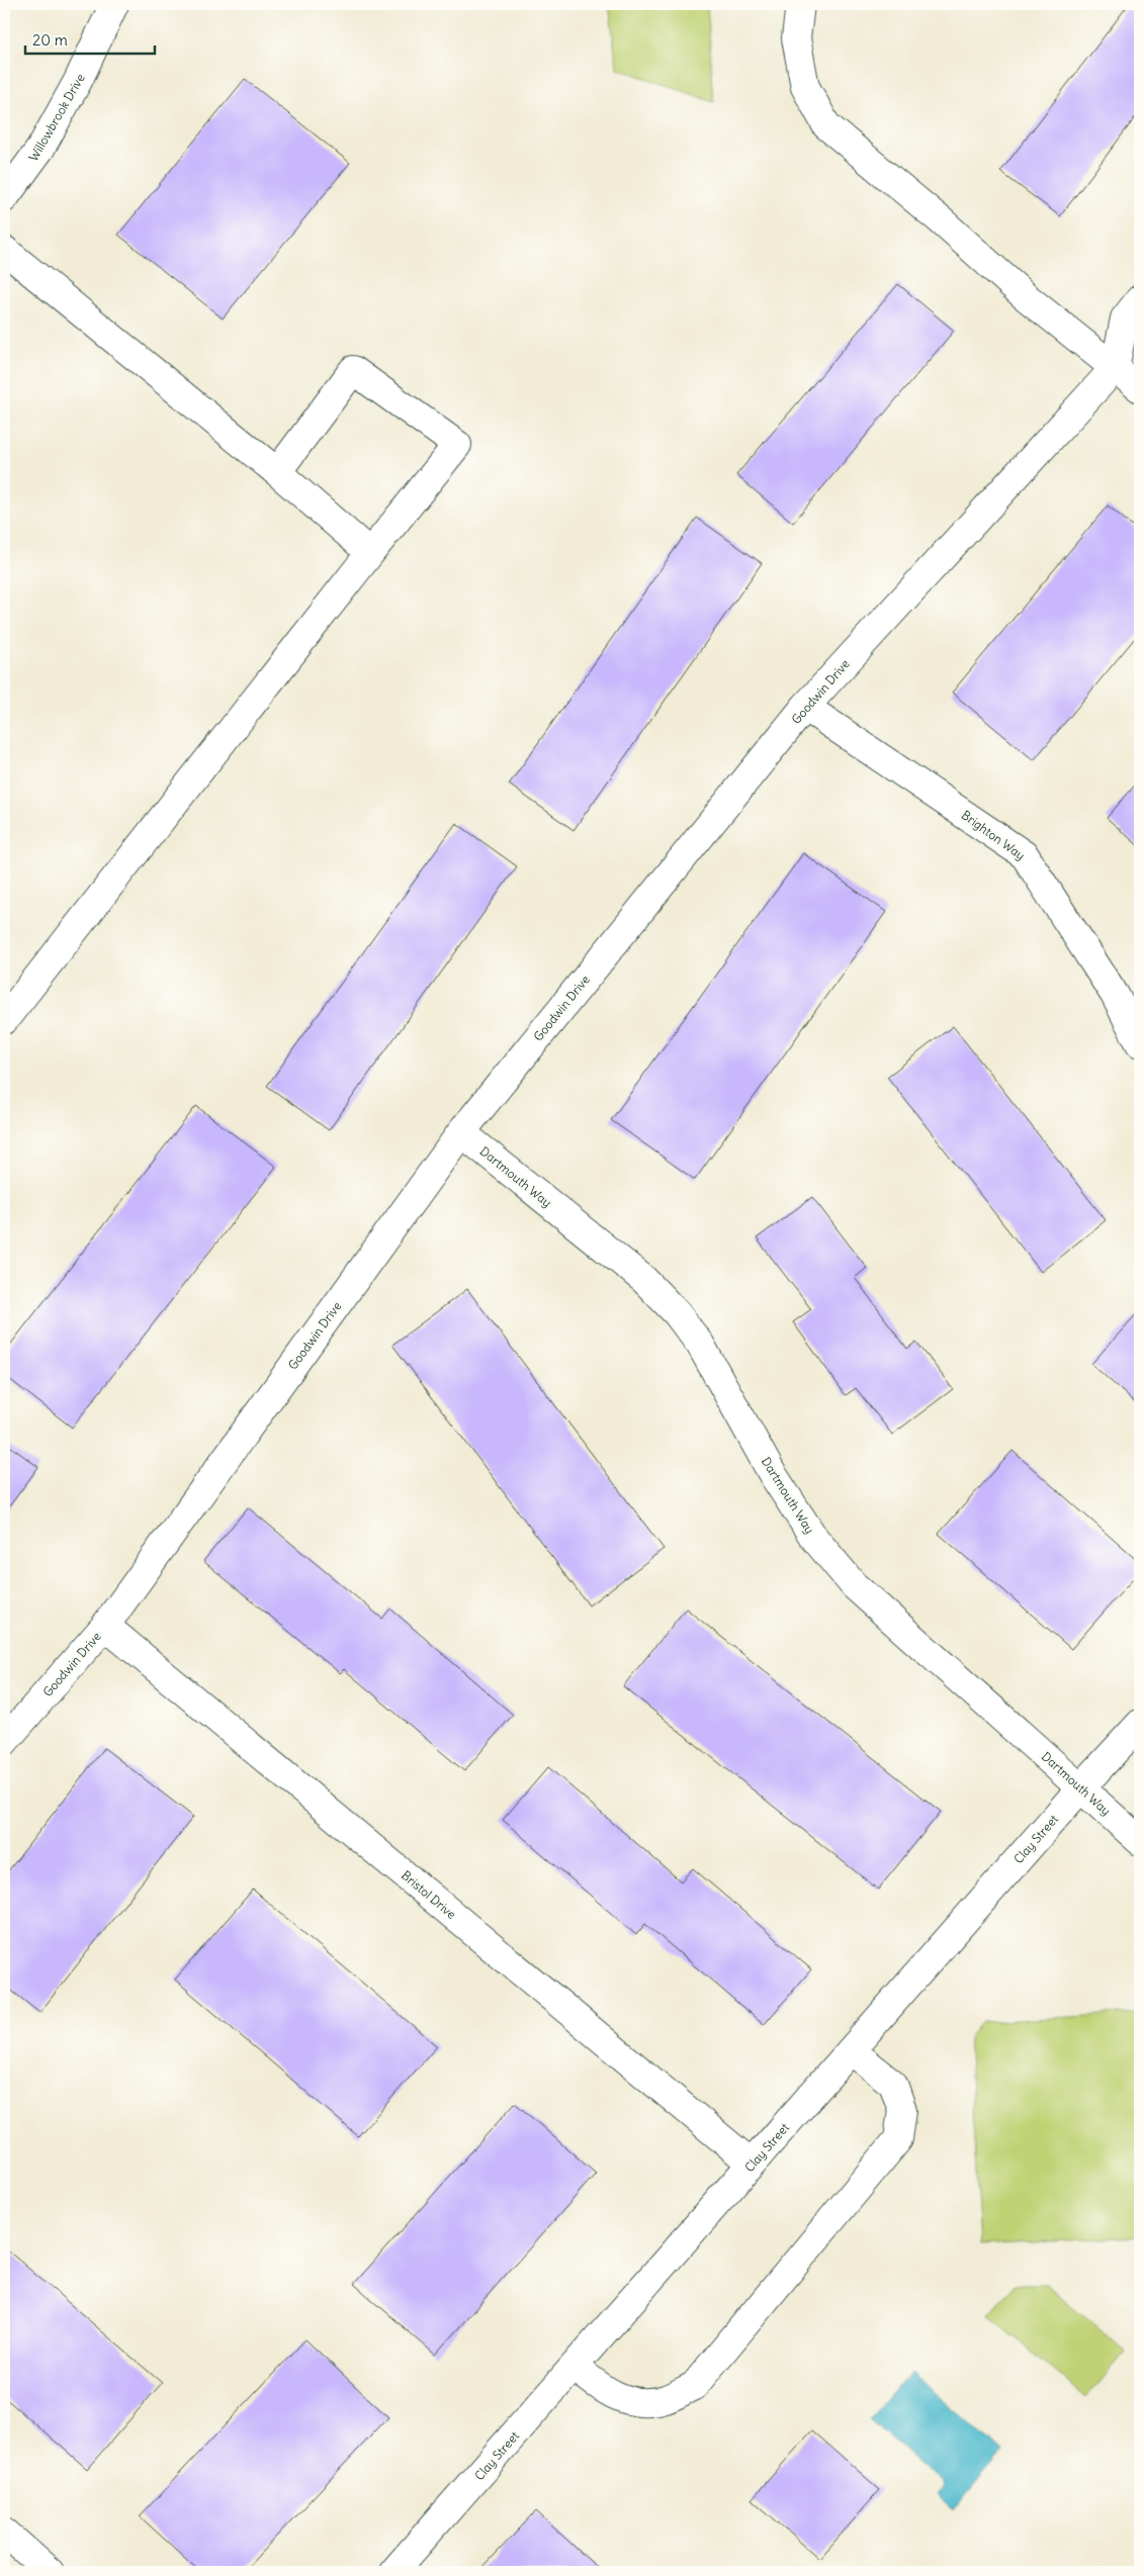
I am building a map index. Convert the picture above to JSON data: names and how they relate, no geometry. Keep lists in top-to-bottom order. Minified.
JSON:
{"streets":{"street":["Willowbrook Drive","Goodwin Drive","Brighton Way","Dartmouth Way","Clay Street","Bristol Drive"]},"crossings":[["Goodwin Drive","Brighton Way"],["Goodwin Drive","Dartmouth Way"],["Goodwin Drive","Bristol Drive"],["Dartmouth Way","Clay Street"],["Clay Street","Bristol Drive"]],"scale_bar":"20 m"}
